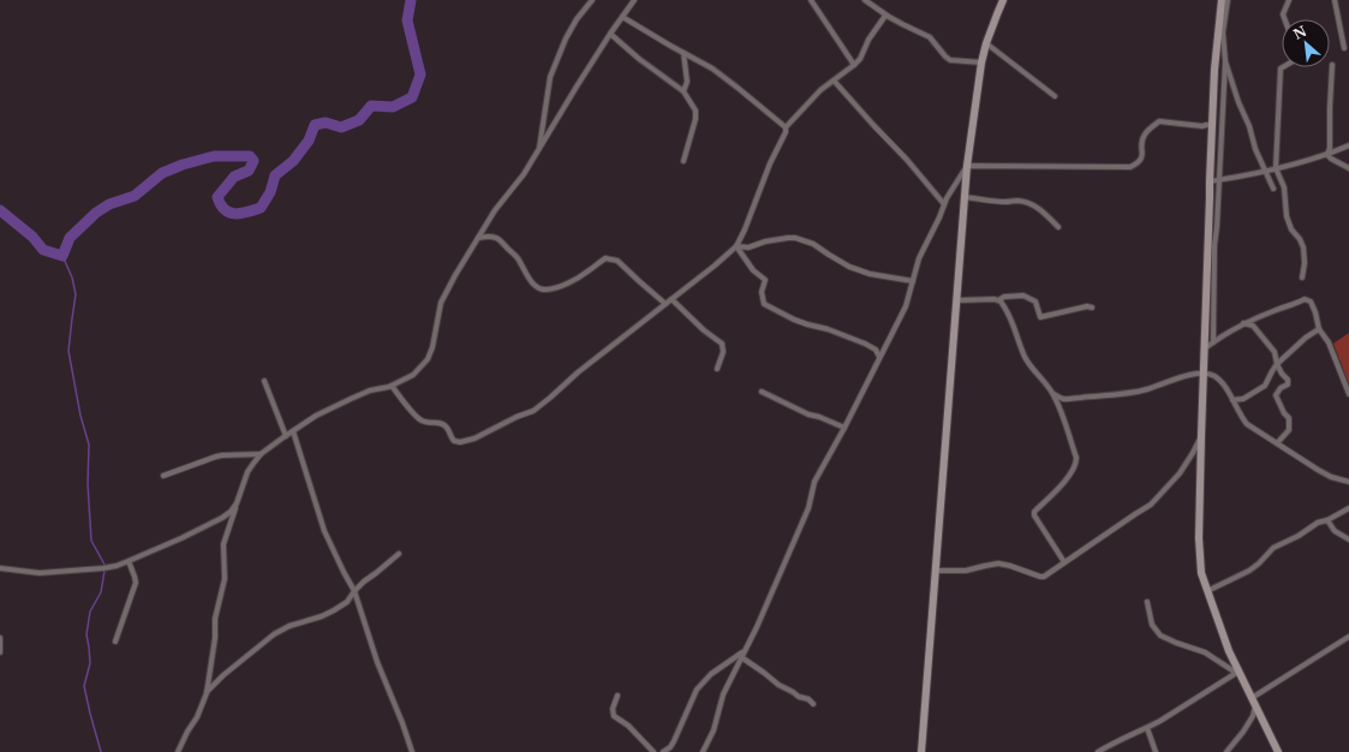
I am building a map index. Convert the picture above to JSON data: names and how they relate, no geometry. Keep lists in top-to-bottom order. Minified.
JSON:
{"north":"top left"}
